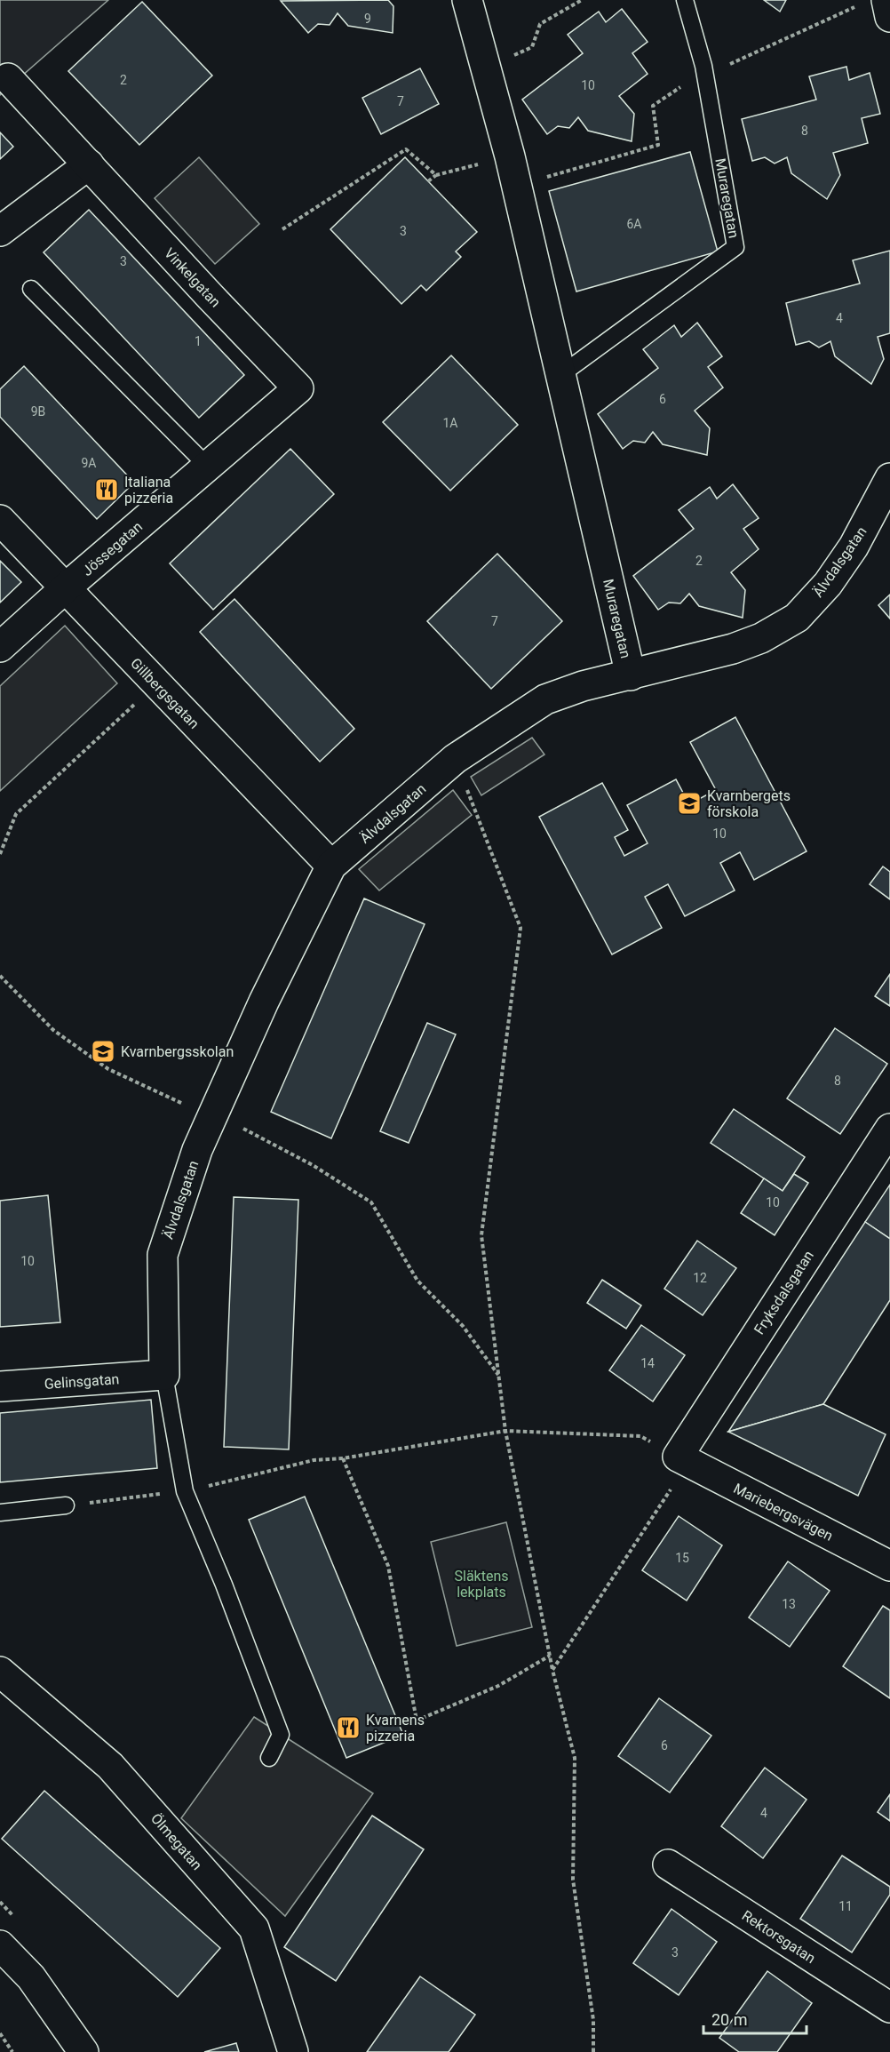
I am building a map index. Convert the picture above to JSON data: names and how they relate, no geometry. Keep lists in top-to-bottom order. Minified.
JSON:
{"streets":{"street":["Muraregatan","Vinkelgatan","Jössegatan","Älvdalsgatan","Gillbergsgatan","Fryksdalsgatan","Gelinsgatan","Mariebergsvägen","Ölmegatan","Rektorsgatan"]},"crossings":[["Muraregatan","Älvdalsgatan"],["Vinkelgatan","Jössegatan"],["Jössegatan","Gillbergsgatan"],["Älvdalsgatan","Gillbergsgatan"],["Älvdalsgatan","Gelinsgatan"],["Fryksdalsgatan","Mariebergsvägen"]],"parks":["Släktens lekplats"],"places":{"restaurant":["Italiana pizzeria","Kvarnens pizzeria"],"school or university":["Kvarnbergets förskola","Kvarnbergsskolan"]},"house_numbers":["9","2","10","7","8","6A","3","3","4","1","6","9B","1A","9A","2","7","10","8","10","10","12","14","15","13","6","4","11","3"],"scale_bar":"20 m"}
